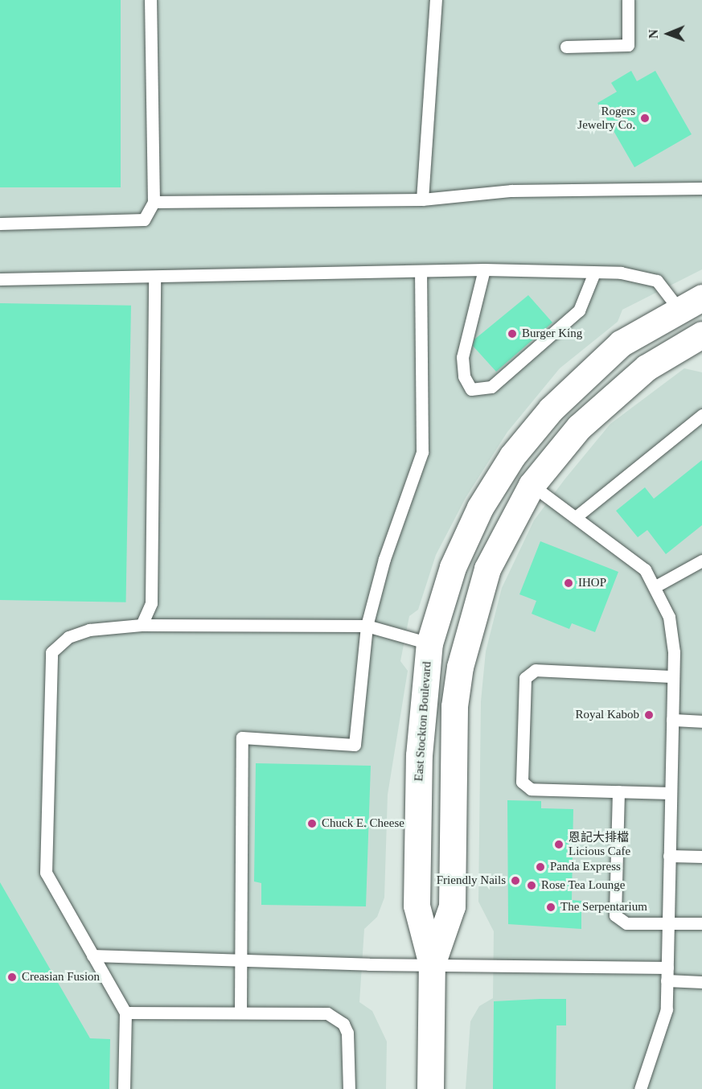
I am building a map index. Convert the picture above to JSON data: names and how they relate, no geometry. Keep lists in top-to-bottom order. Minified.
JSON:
{"streets":{"street":["East Stockton Boulevard"]},"places":["Rogers Jewelry Co.","Burger King","IHOP","Royal Kabob","Chuck E. Cheese","恩記大排檔 Licious Cafe","Panda Express","Friendly Nails","Rose Tea Lounge","The Serpentarium","Creasian Fusion"],"north":"left"}
